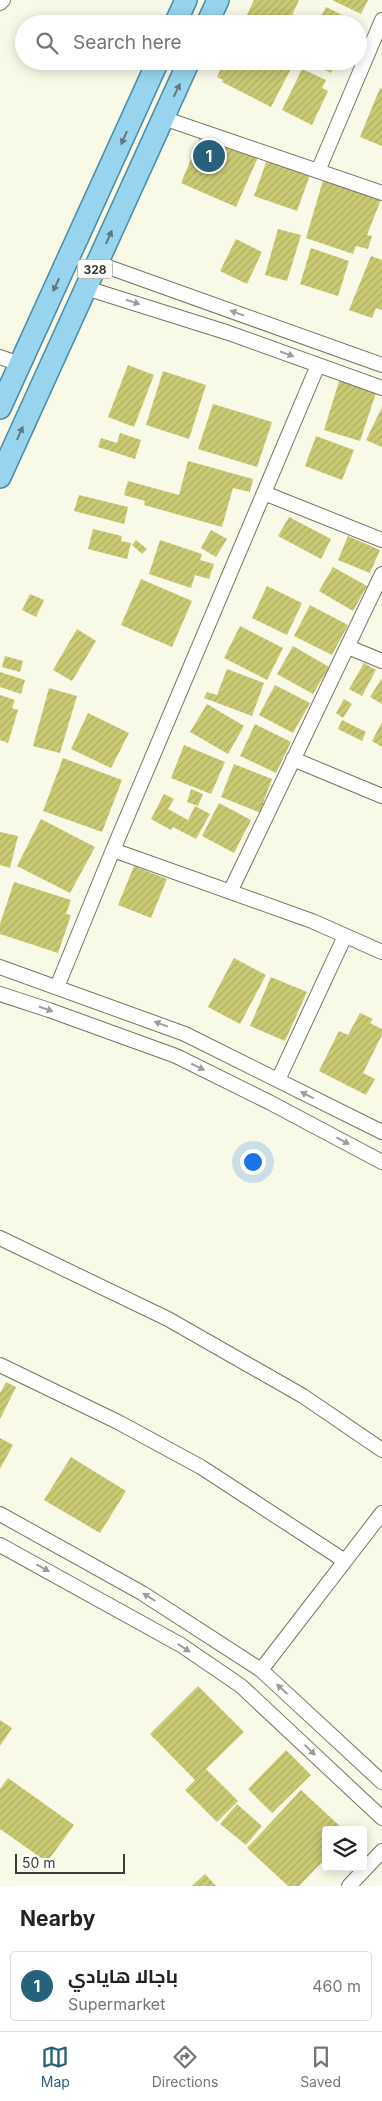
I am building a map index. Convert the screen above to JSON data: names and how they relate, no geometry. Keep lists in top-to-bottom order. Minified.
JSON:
{"streets":{"main road":["328"]},"scale_bar":"50 m","page":{"search":"Search here","pins":"1","scale":"50 m","heading":"Nearby","list":[{"mark":"1","name":"باجالا هايادي","note":"Supermarket","value":"460 m"}],"nav":["Map","Directions","Saved"]}}
